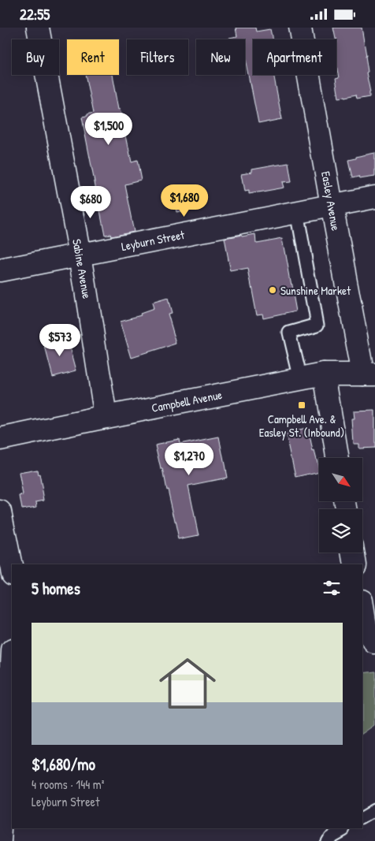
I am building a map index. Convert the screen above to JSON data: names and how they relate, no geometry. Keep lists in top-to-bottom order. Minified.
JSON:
{"streets":{"street":["Easley Avenue","Leyburn Street","Sabine Avenue","Campbell Avenue"]},"crossings":[["Easley Avenue","Leyburn Street"],["Easley Avenue","Campbell Avenue"],["Leyburn Street","Sabine Avenue"],["Sabine Avenue","Campbell Avenue"]],"places":{"other":["Sunshine Market"],"transit":["Campbell Ave. & Easley St. (Inbound)"]},"north":"bottom right","page":{"status":"22:55","chip":["Buy","Rent","Filters","New","Apartment"],"price":["$1,500","$1,680","$680","$573","$1,270"],"heading":"5 homes","list":[{"name":"$1,680/mo","note":"4 rooms · 144 m² · Leyburn Street"}]}}
